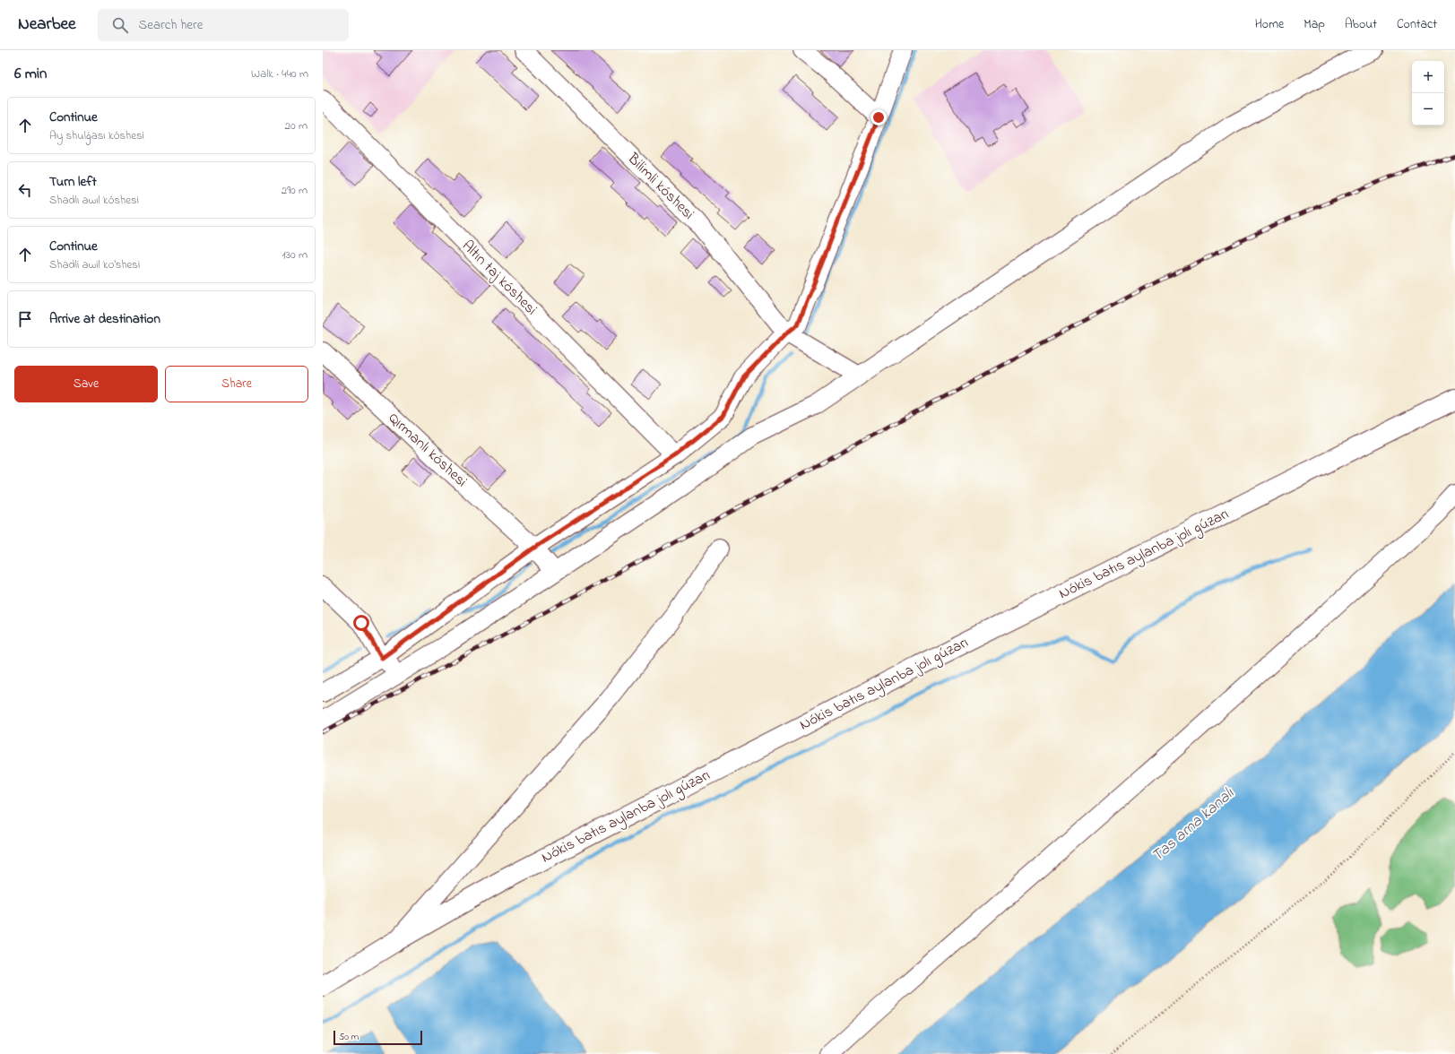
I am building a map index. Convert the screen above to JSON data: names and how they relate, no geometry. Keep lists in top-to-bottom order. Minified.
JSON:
{"streets":{"main road":["Nókis batıs aylanba jolı gúzarı"],"street":["Bilimli kóshesi","Altın taj kóshesi","Qırmanlı kóshesi"]},"water":["Tas arna kanalı"],"scale_bar":"50 m","page":{"header":"Nearbee","search":"Search here","nav":["Home","Map","About","Contact"],"heading":["6 min","Walk · 440 m"],"map_buttons":["+","−"],"list":[["Continue","Ay shulǵası kóshesi","20 m"],["Turn left","Shadlı awıl kóshesi","290 m"],["Continue","Shadli awil ko'shesi","130 m"],"Arrive at destination"],"buttons":["Save","Share"],"scale":"50 m"}}
